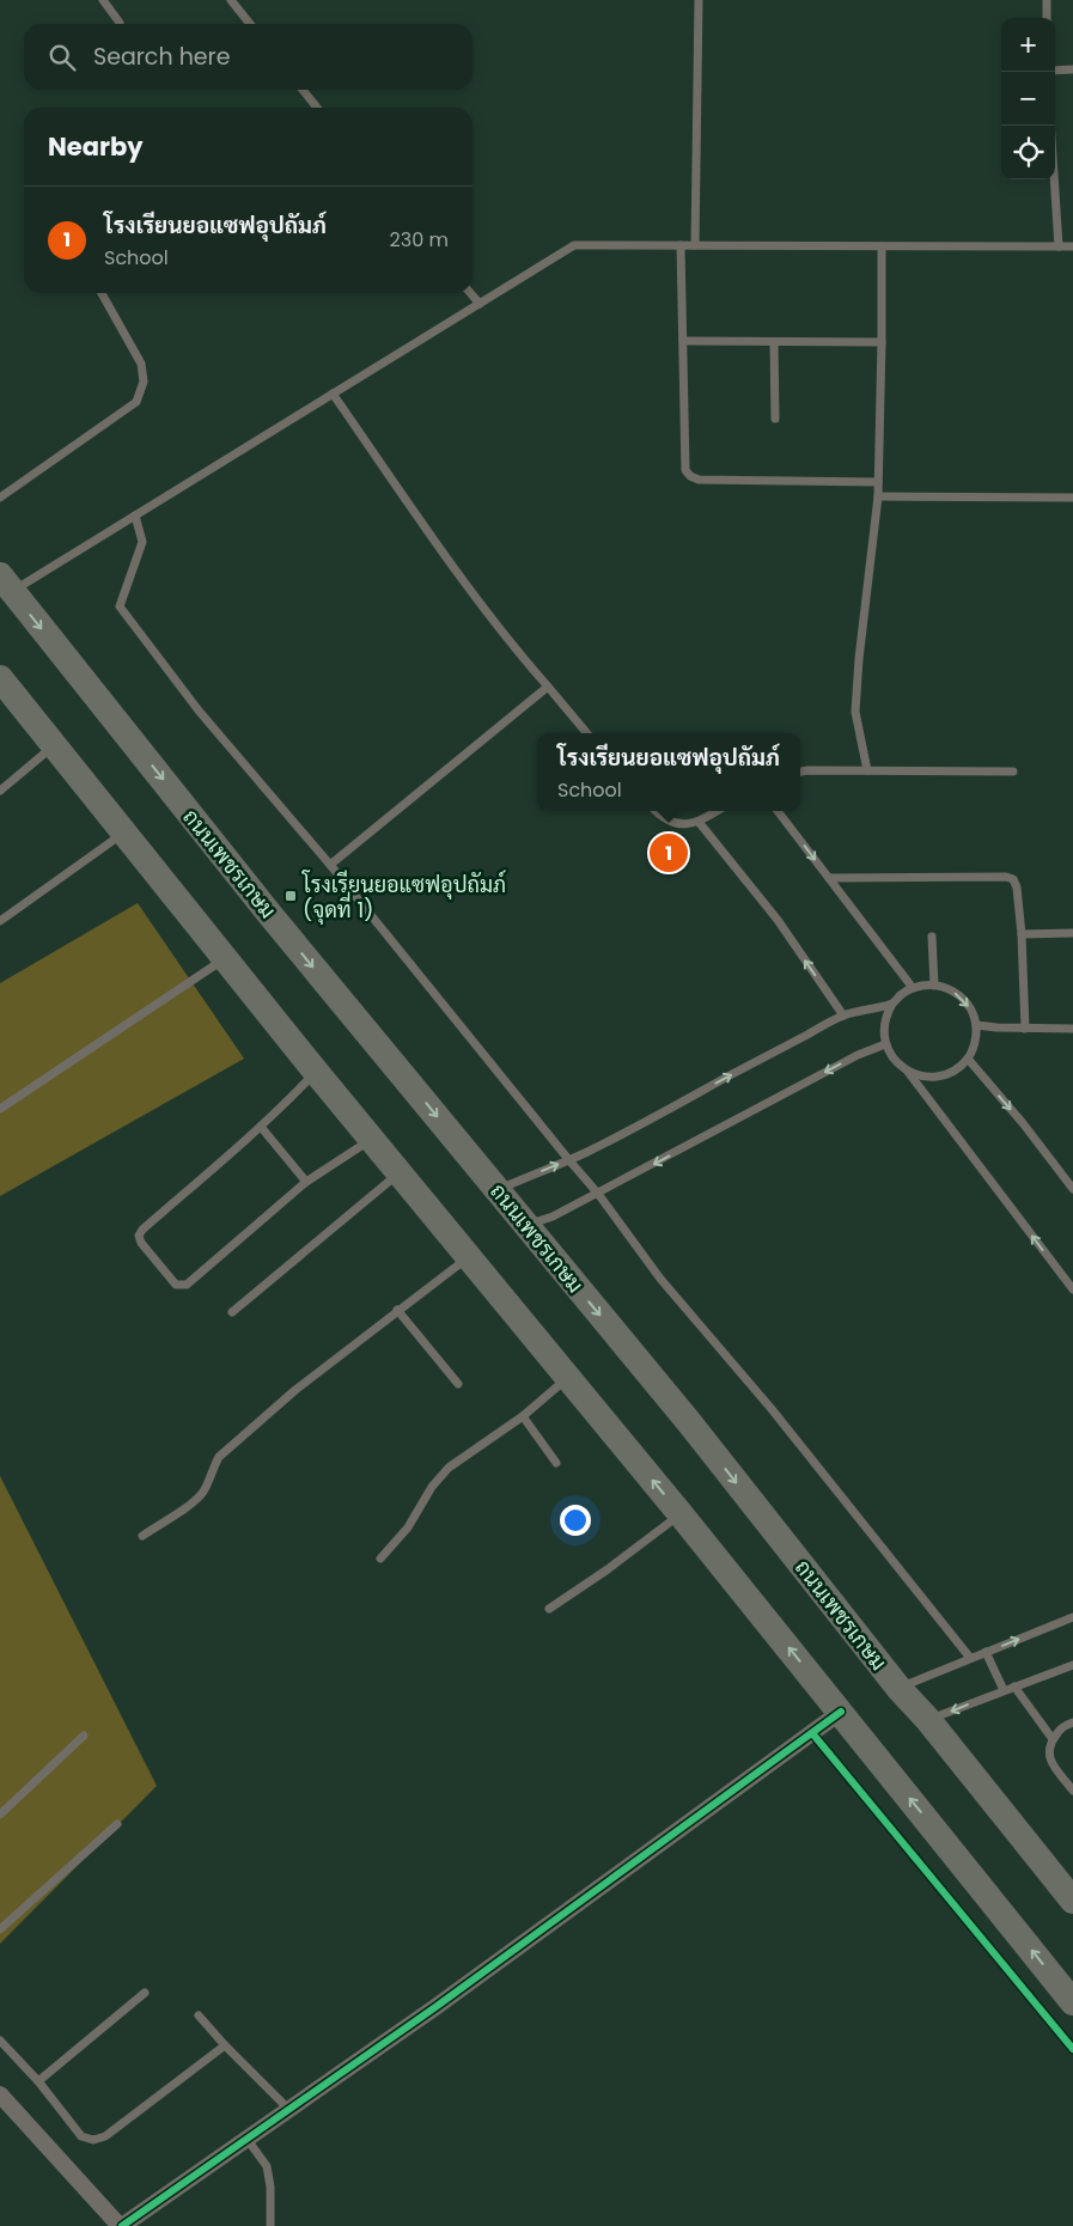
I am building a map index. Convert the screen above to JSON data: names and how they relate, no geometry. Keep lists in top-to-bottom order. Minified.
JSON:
{"streets":{"main road":["ถนนเพชรเกษม"]},"places":{"transit":["โรงเรียนยอแซฟอุปถัมภ์ (จุดที่ 1)"]},"page":{"map_buttons":["+","−"],"search":"Search here","heading":"Nearby","list":[{"mark":"1","name":"โรงเรียนยอแซฟอุปถัมภ์","note":"School","value":"230 m"}],"popup":["โรงเรียนยอแซฟอุปถัมภ์","School"],"pins":"1"}}
